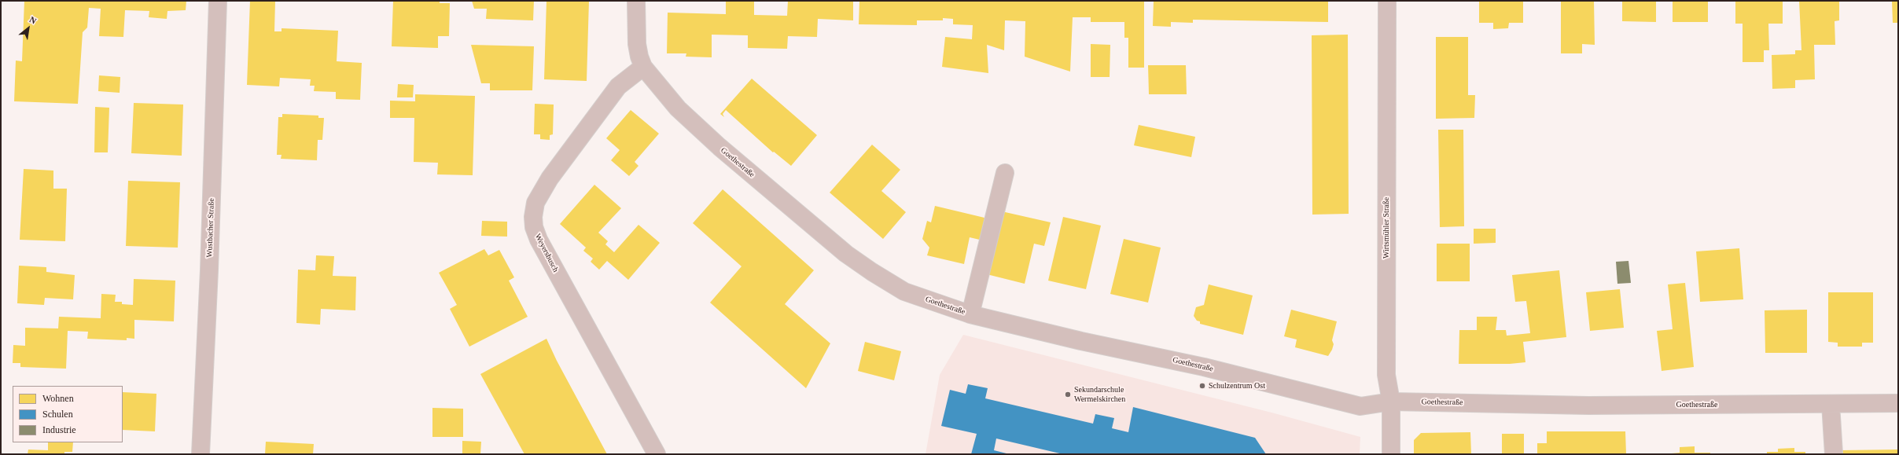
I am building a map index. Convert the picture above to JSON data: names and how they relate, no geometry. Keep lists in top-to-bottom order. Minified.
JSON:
{"streets":{"street":["Goethestraße","Wustbacher Straße","Wirtsmühler Straße","Weyersbusch"]},"crossings":[["Goethestraße","Wirtsmühler Straße"],["Goethestraße","Weyersbusch"]],"places":["Schulzentrum Ost","Sekundarschule Wermelskirchen"],"legend":["Wohnen","Schulen","Industrie"],"north":"top right"}
